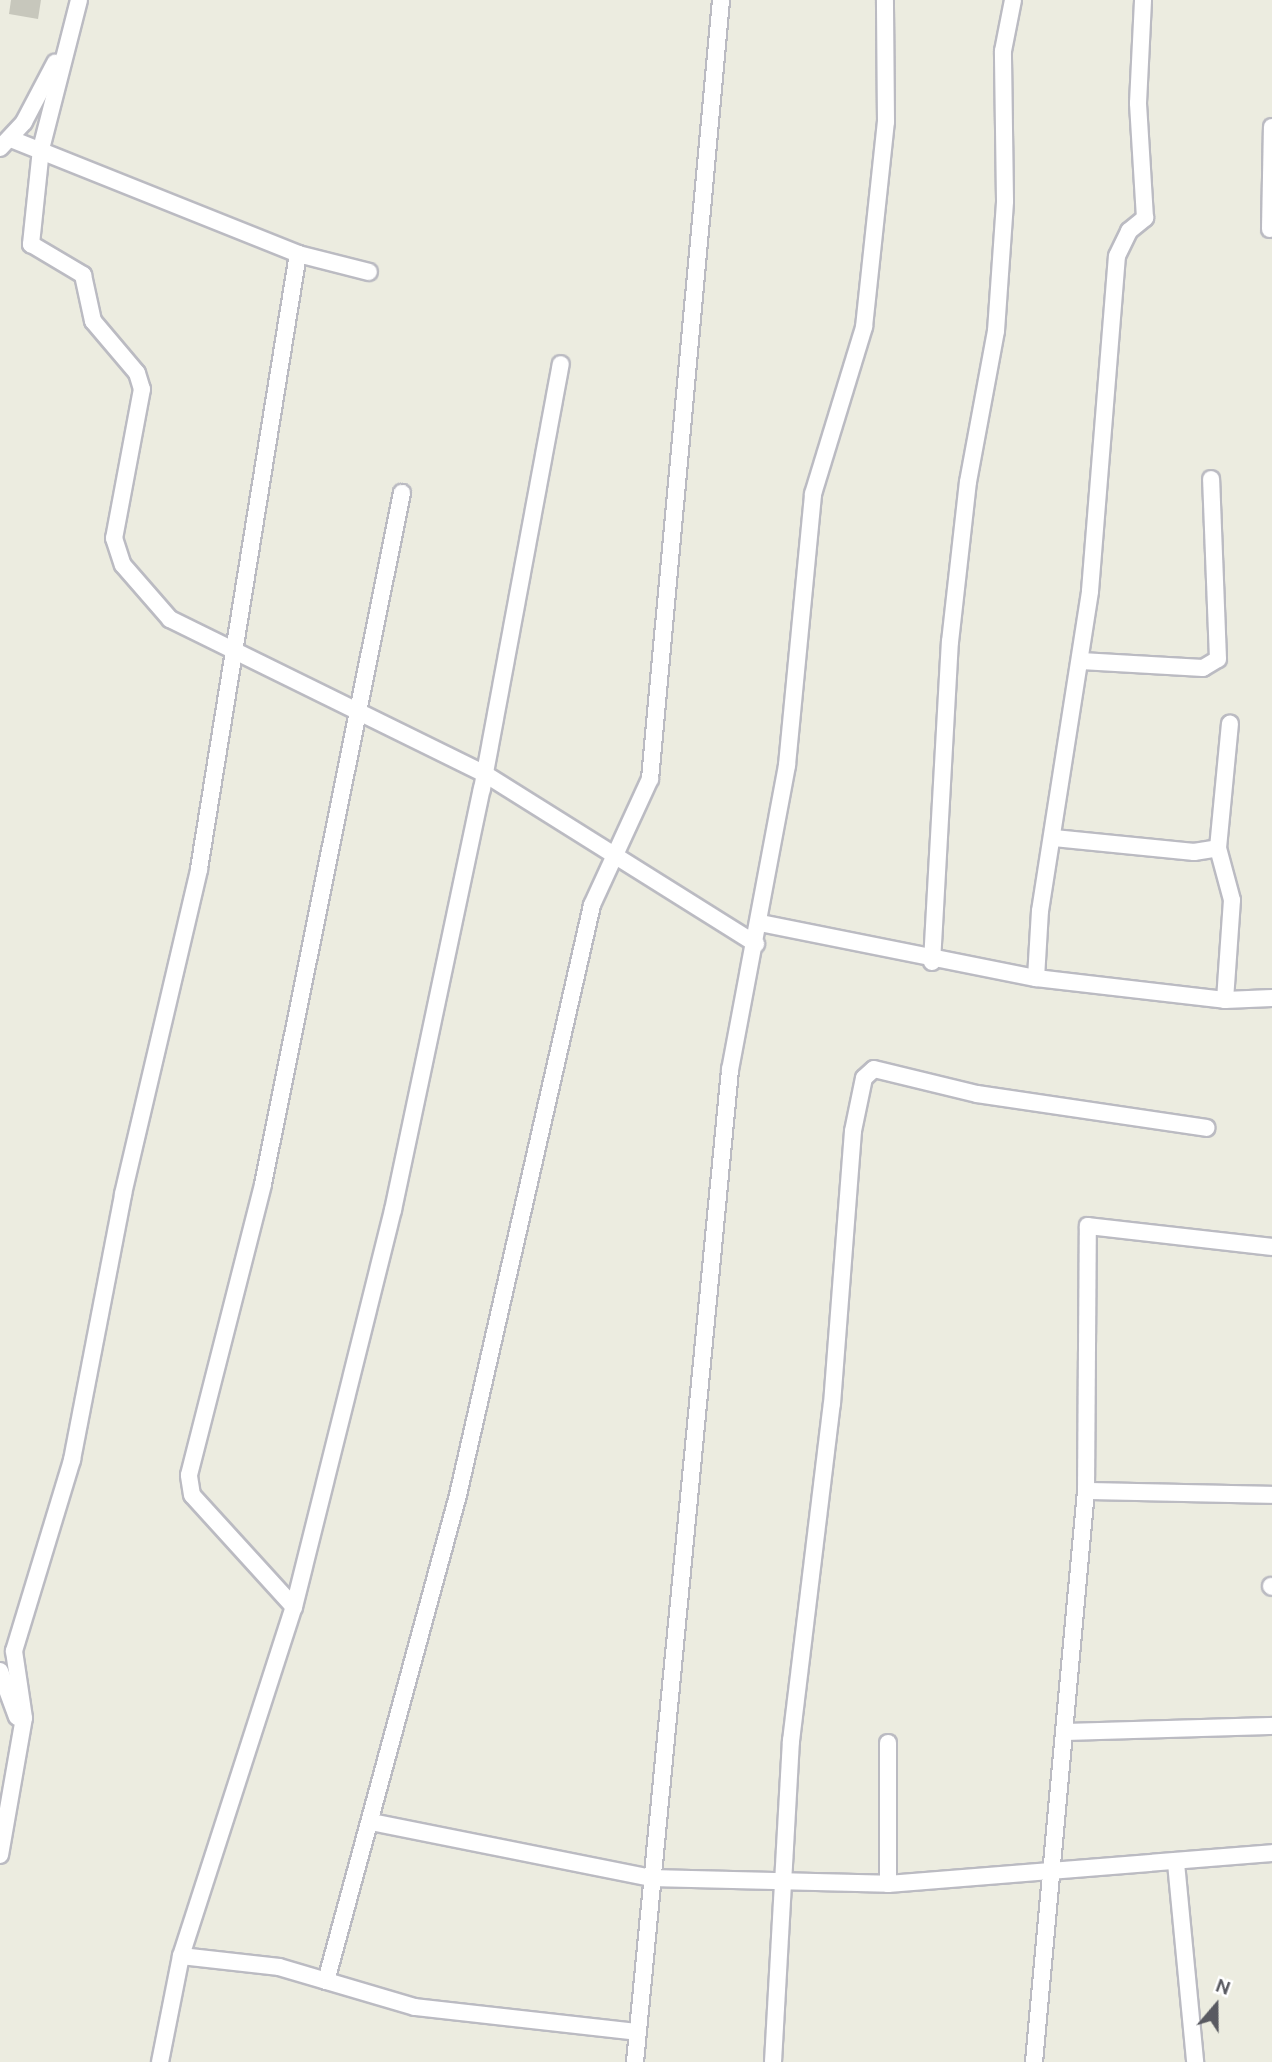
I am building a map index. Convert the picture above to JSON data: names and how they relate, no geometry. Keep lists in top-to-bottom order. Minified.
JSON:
{"north":"top"}
